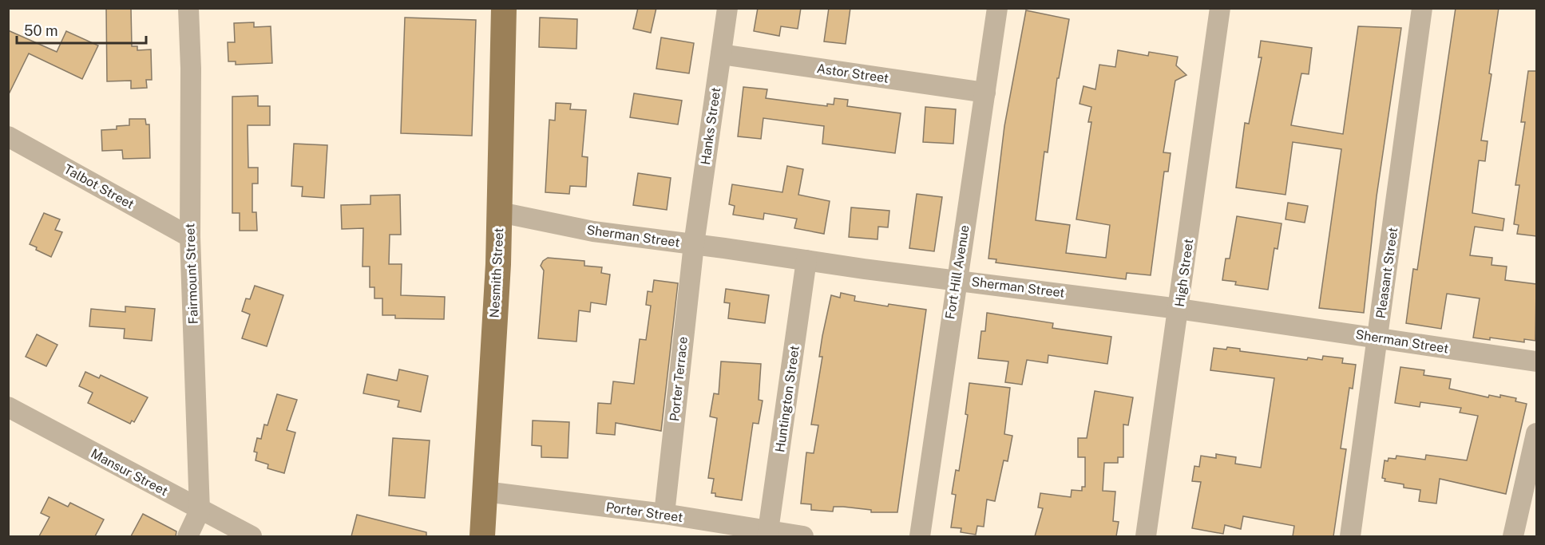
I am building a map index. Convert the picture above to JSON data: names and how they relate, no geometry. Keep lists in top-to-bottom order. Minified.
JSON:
{"streets":{"main road":["Nesmith Street"],"street":["Astor Street","Hanks Street","Talbot Street","Sherman Street","Fort Hill Avenue","High Street","Pleasant Street","Fairmount Street","Porter Terrace","Huntington Street","Mansur Street","Porter Street"]},"crossings":[["Astor Street","Hanks Street"],["Astor Street","Fort Hill Avenue"],["Hanks Street","Sherman Street"],["Hanks Street","Porter Terrace"],["Talbot Street","Fairmount Street"],["Sherman Street","Fort Hill Avenue"],["Sherman Street","Nesmith Street"],["Sherman Street","High Street"],["Sherman Street","Pleasant Street"],["Sherman Street","Porter Terrace"],["Sherman Street","Huntington Street"],["Nesmith Street","Porter Street"],["Fairmount Street","Mansur Street"],["Porter Terrace","Porter Street"],["Huntington Street","Porter Street"]],"scale_bar":"50 m"}
